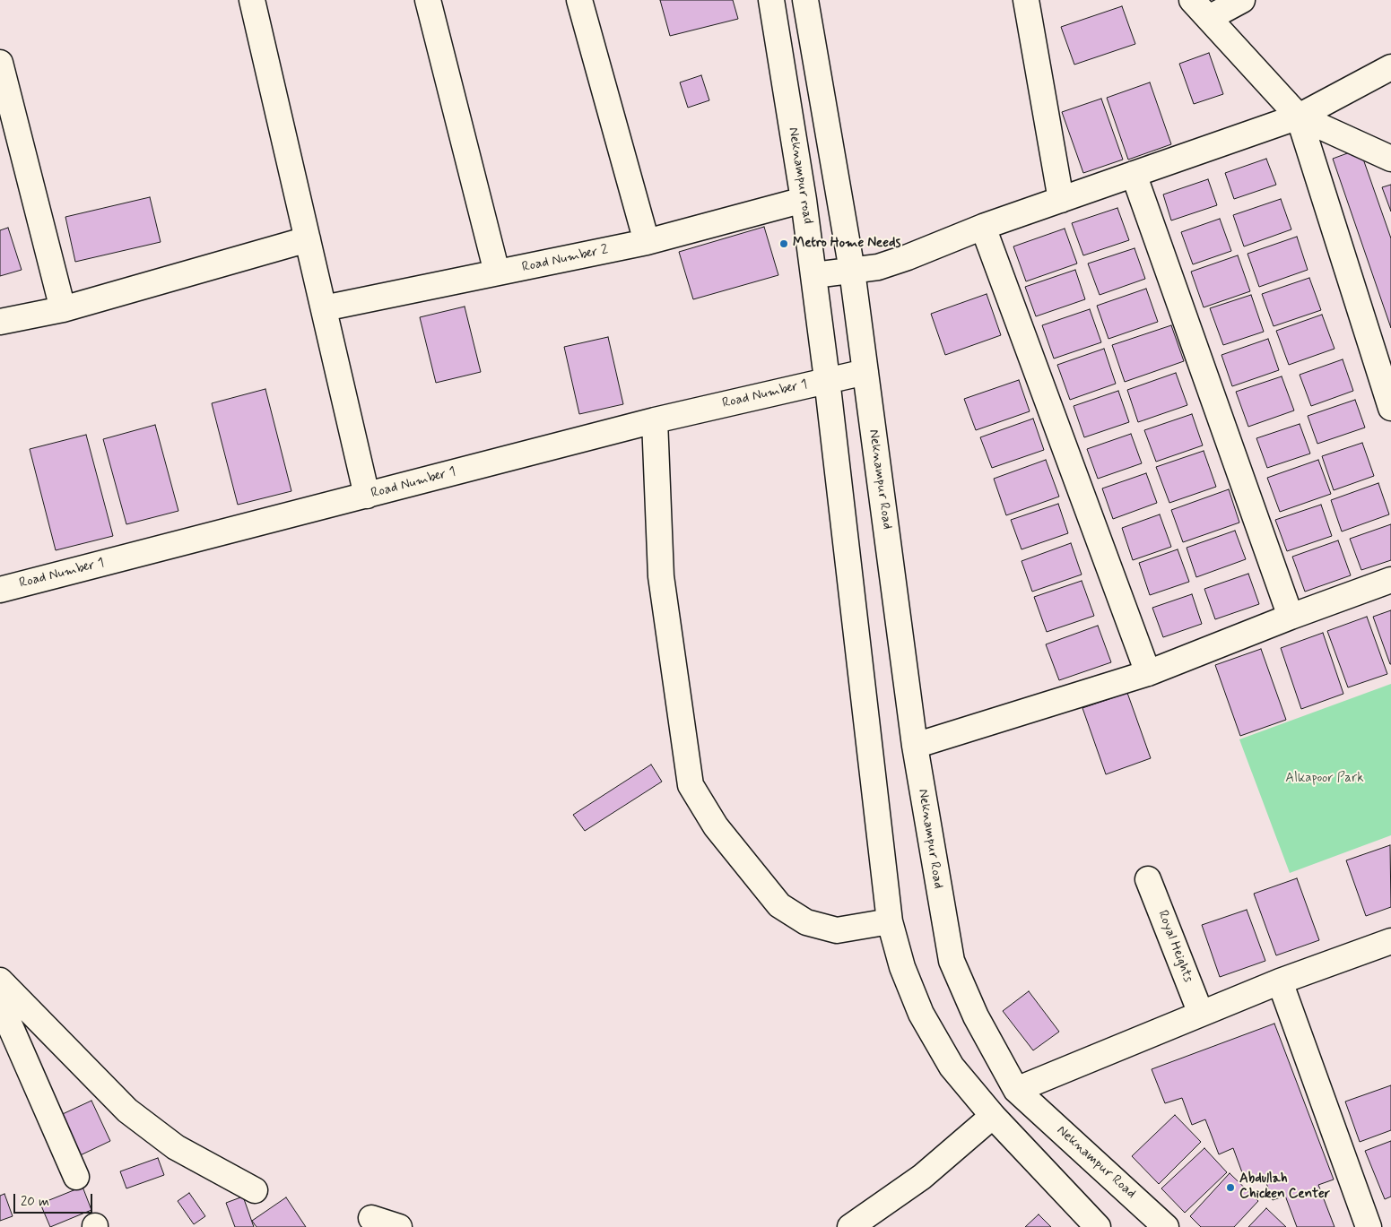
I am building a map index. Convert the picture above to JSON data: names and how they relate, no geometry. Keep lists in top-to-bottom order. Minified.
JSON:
{"streets":{"street":["Neknampur road","Road Number 2","Road Number 1","Neknampur Road","Royal Heights"]},"crossings":[["Neknampur road","Road Number 2"],["Neknampur road","Road Number 1"],["Road Number 1","Neknampur Road"]],"parks":["Alkapoor Park"],"places":["Metro Home Needs","Abdullah Chicken Center"],"scale_bar":"20 m"}
